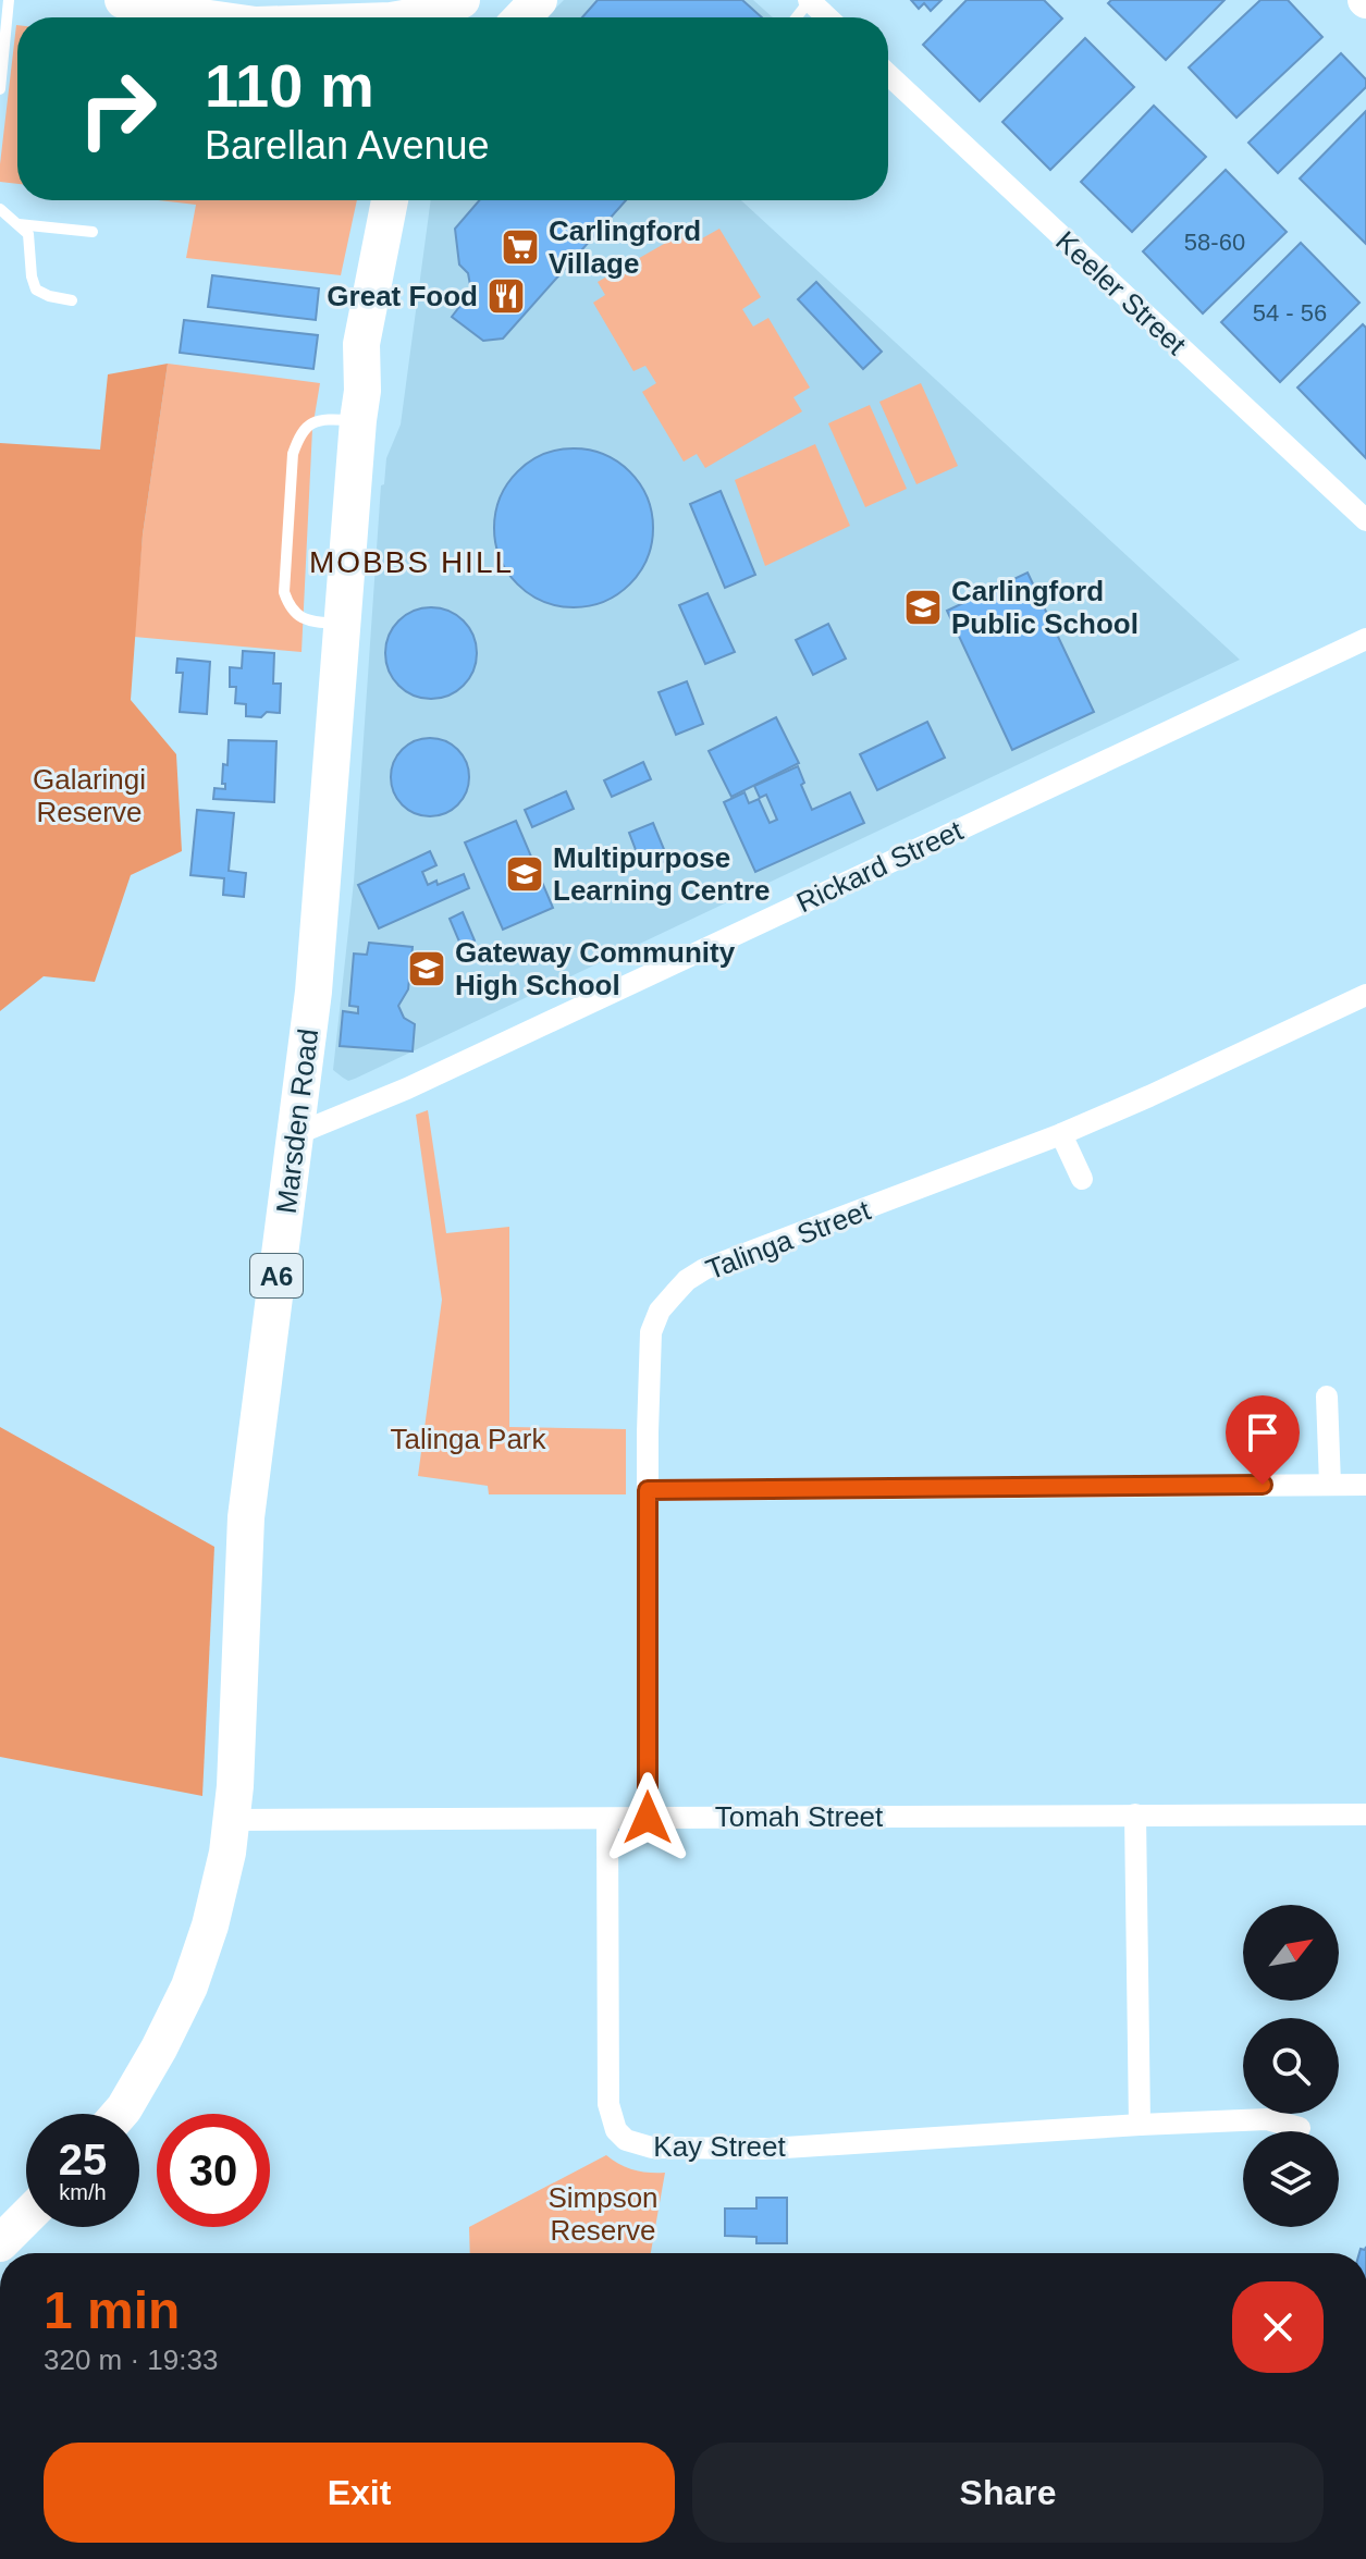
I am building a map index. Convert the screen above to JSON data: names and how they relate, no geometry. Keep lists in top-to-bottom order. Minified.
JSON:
{"streets":{"highway":["Marsden Road","A6"],"street":["Keeler Street","Rickard Street","Talinga Street","Tomah Street","Kay Street"]},"crossings":[["Rickard Street","Marsden Road"],["Marsden Road","Tomah Street"],["Talinga Street","Tomah Street"],["Tomah Street","Kay Street"]],"districts":["MOBBS HILL"],"parks":["Galaringi Reserve","Talinga Park","Simpson Reserve"],"places":{"supermarket":["Carlingford Village"],"restaurant":["Great Food"],"school or university":["Carlingford Public School","Multipurpose Learning Centre","Gateway Community High School"]},"house_numbers":["58-60","54 - 56"],"north":"top right","page":{"turn":["110 m","Barellan Avenue"],"speed":"25 km/h","limit":"30","heading":["1 min","320 m · 19:33"],"buttons":["Exit","Share"]}}
